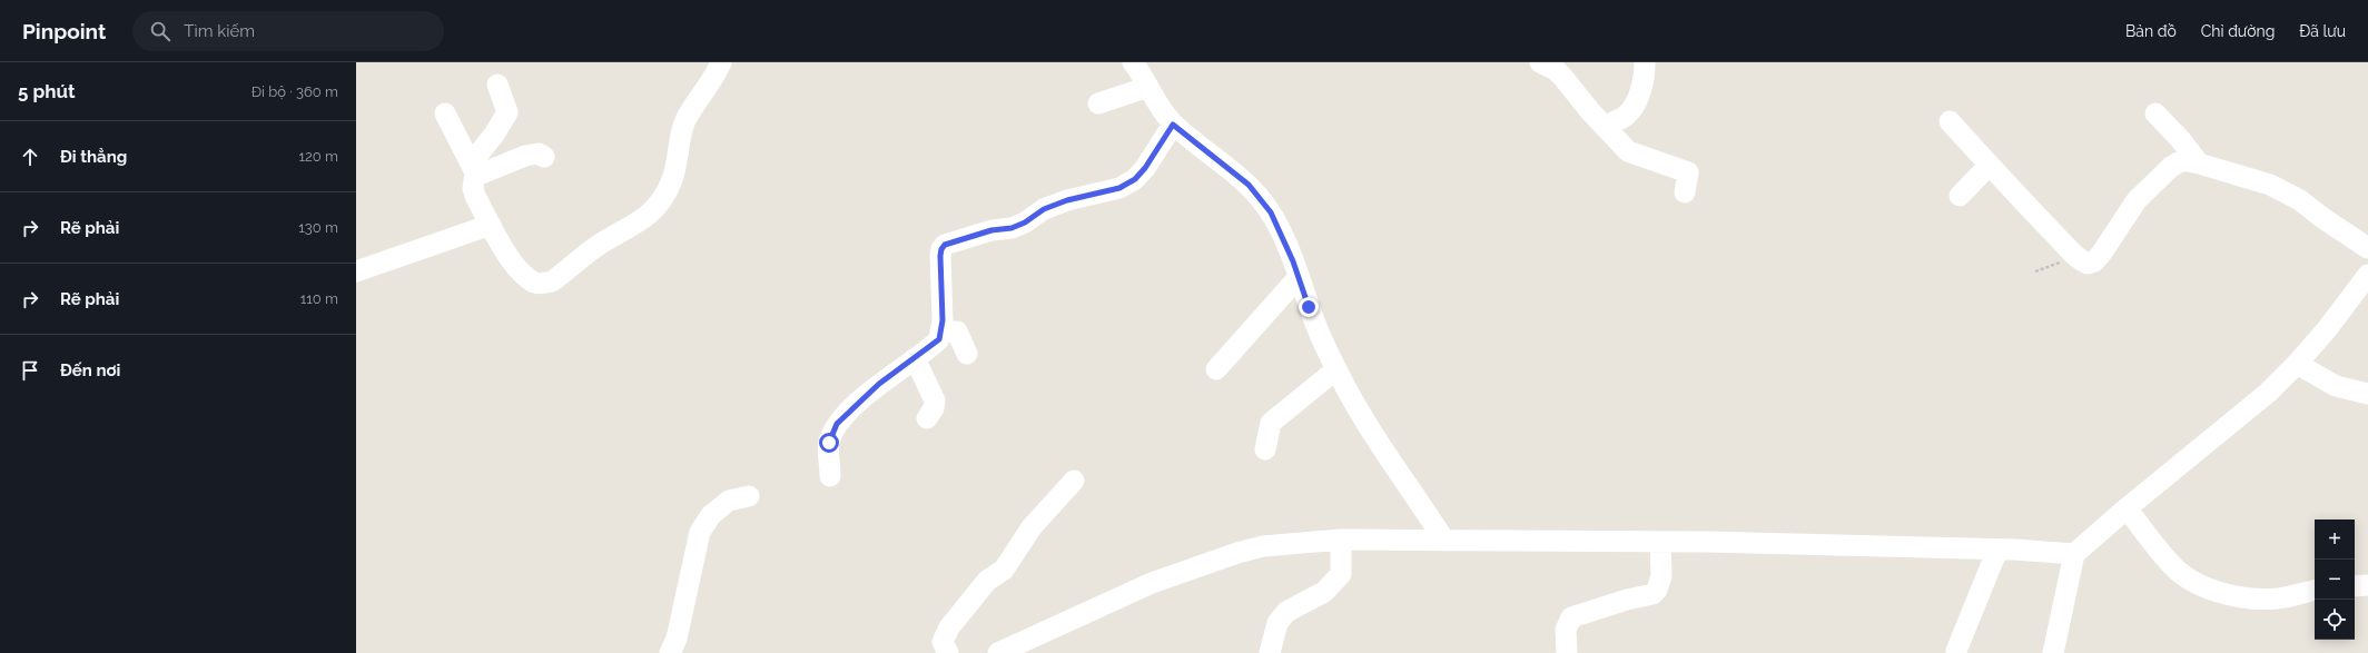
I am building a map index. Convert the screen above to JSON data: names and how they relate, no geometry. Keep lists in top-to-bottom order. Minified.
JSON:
{"page":{"header":"Pinpoint","search":"Tìm kiếm","nav":["Bản đồ","Chỉ đường","Đã lưu"],"heading":["5 phút","Đi bộ · 360 m"],"list":[["Đi thẳng","120 m"],["Rẽ phải","130 m"],["Rẽ phải","110 m"],"Đến nơi"],"map_buttons":["+","−"]}}
